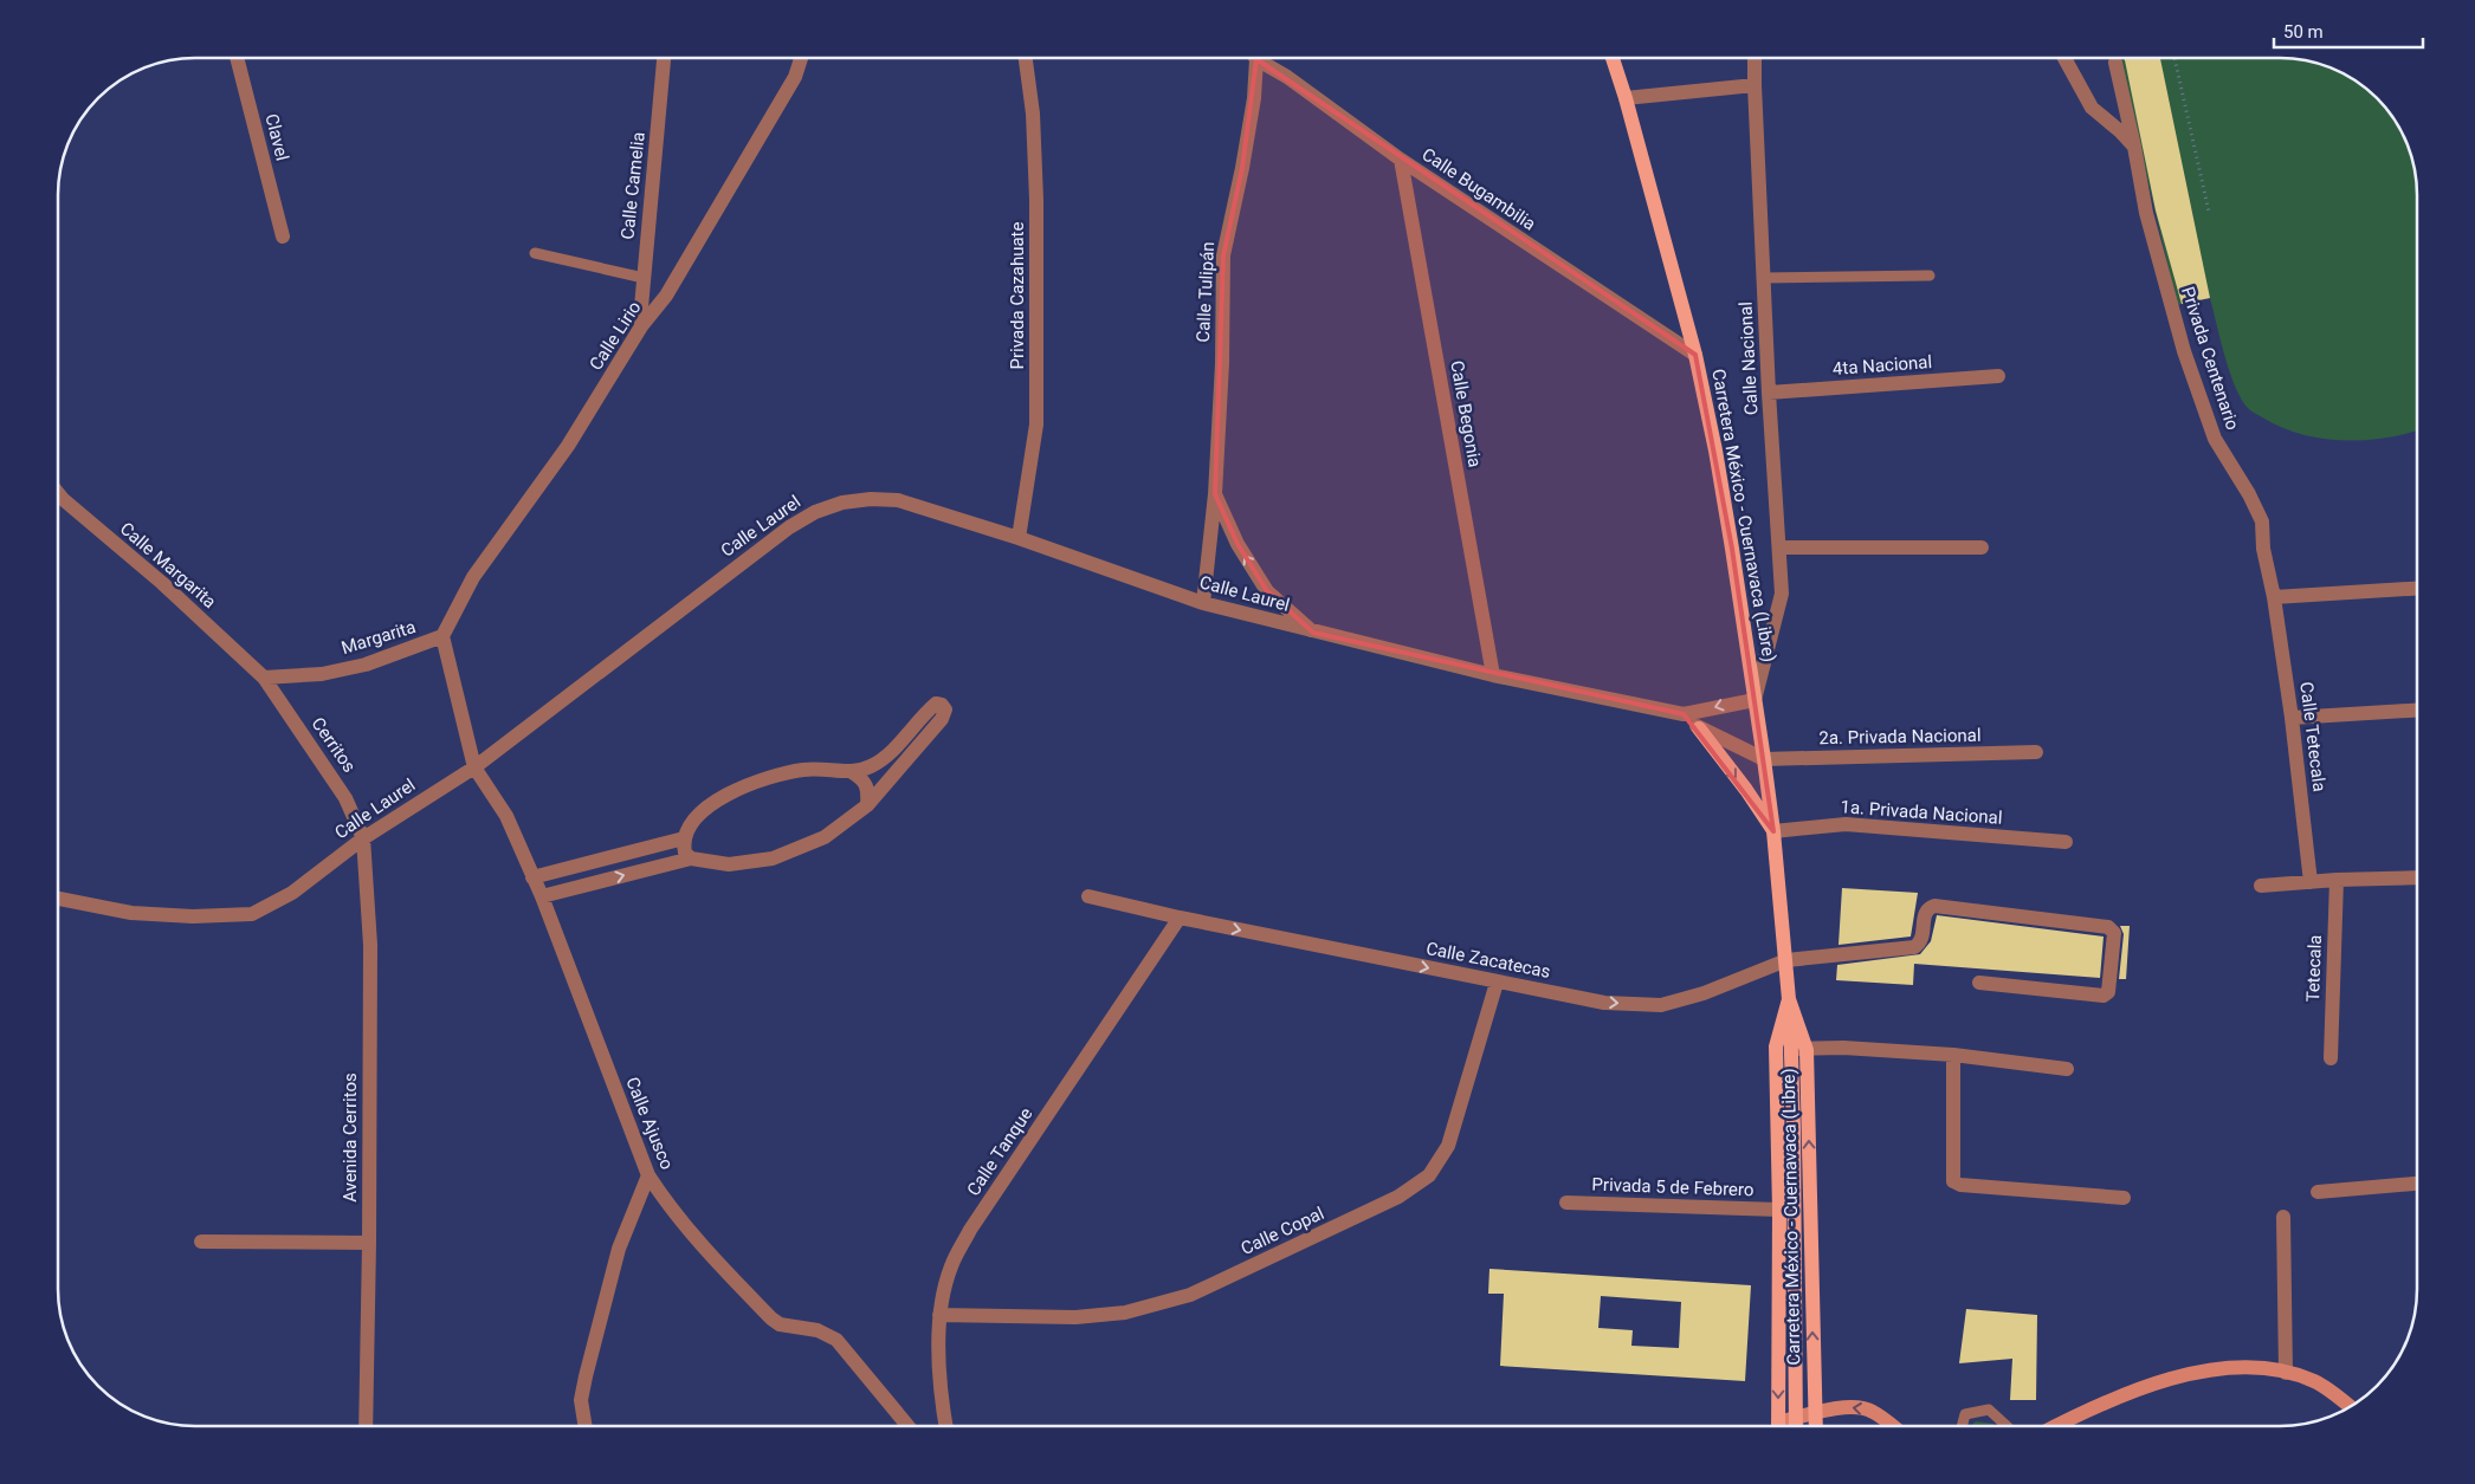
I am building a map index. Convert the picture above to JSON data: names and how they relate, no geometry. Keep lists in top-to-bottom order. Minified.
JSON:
{"streets":{"main road":["Carretera México - Cuernavaca (Libre)"],"street":["Clavel","Calle Camelia","Calle Bugambilia","Calle Tulipán","Privada Cazahuate","Calle Lirio","Calle Nacional","Privada Centenario","4ta Nacional","Calle Begonia","Calle Laurel","Calle Margarita","Margarita","2a. Privada Nacional","Calle Tetecala","Cerritos","1a. Privada Nacional","Calle Zacatecas","Tetecala","Calle Ajusco","Avenida Cerritos","Calle Tanque","Privada 5 de Febrero","Calle Copal"]},"crossings":[["Calle Camelia","Calle Lirio"],["Calle Bugambilia","Calle Begonia"],["Calle Bugambilia","Carretera México - Cuernavaca (Libre)"],["Calle Tulipán","Calle Laurel"],["Privada Cazahuate","Calle Laurel"],["Calle Lirio","Margarita"],["Calle Nacional","4ta Nacional"],["Calle Nacional","Carretera México - Cuernavaca (Libre)"],["Calle Nacional","Calle Laurel"],["Privada Centenario","Calle Tetecala"],["Calle Begonia","Calle Laurel"],["Carretera México - Cuernavaca (Libre)","Calle Laurel"],["Carretera México - Cuernavaca (Libre)","2a. Privada Nacional"],["Carretera México - Cuernavaca (Libre)","1a. Privada Nacional"],["Carretera México - Cuernavaca (Libre)","Calle Zacatecas"],["Carretera México - Cuernavaca (Libre)","Privada 5 de Febrero"],["Calle Laurel","Margarita"],["Calle Laurel","Cerritos"],["Calle Laurel","Calle Ajusco"],["Calle Laurel","Avenida Cerritos"],["Calle Margarita","Margarita"],["Calle Margarita","Cerritos"],["Margarita","Cerritos"],["Margarita","Calle Ajusco"],["Cerritos","Avenida Cerritos"],["Calle Zacatecas","Calle Tanque"],["Calle Zacatecas","Calle Copal"],["Calle Tanque","Calle Copal"]],"one_way":["Calle Zacatecas"],"scale_bar":"50 m"}
